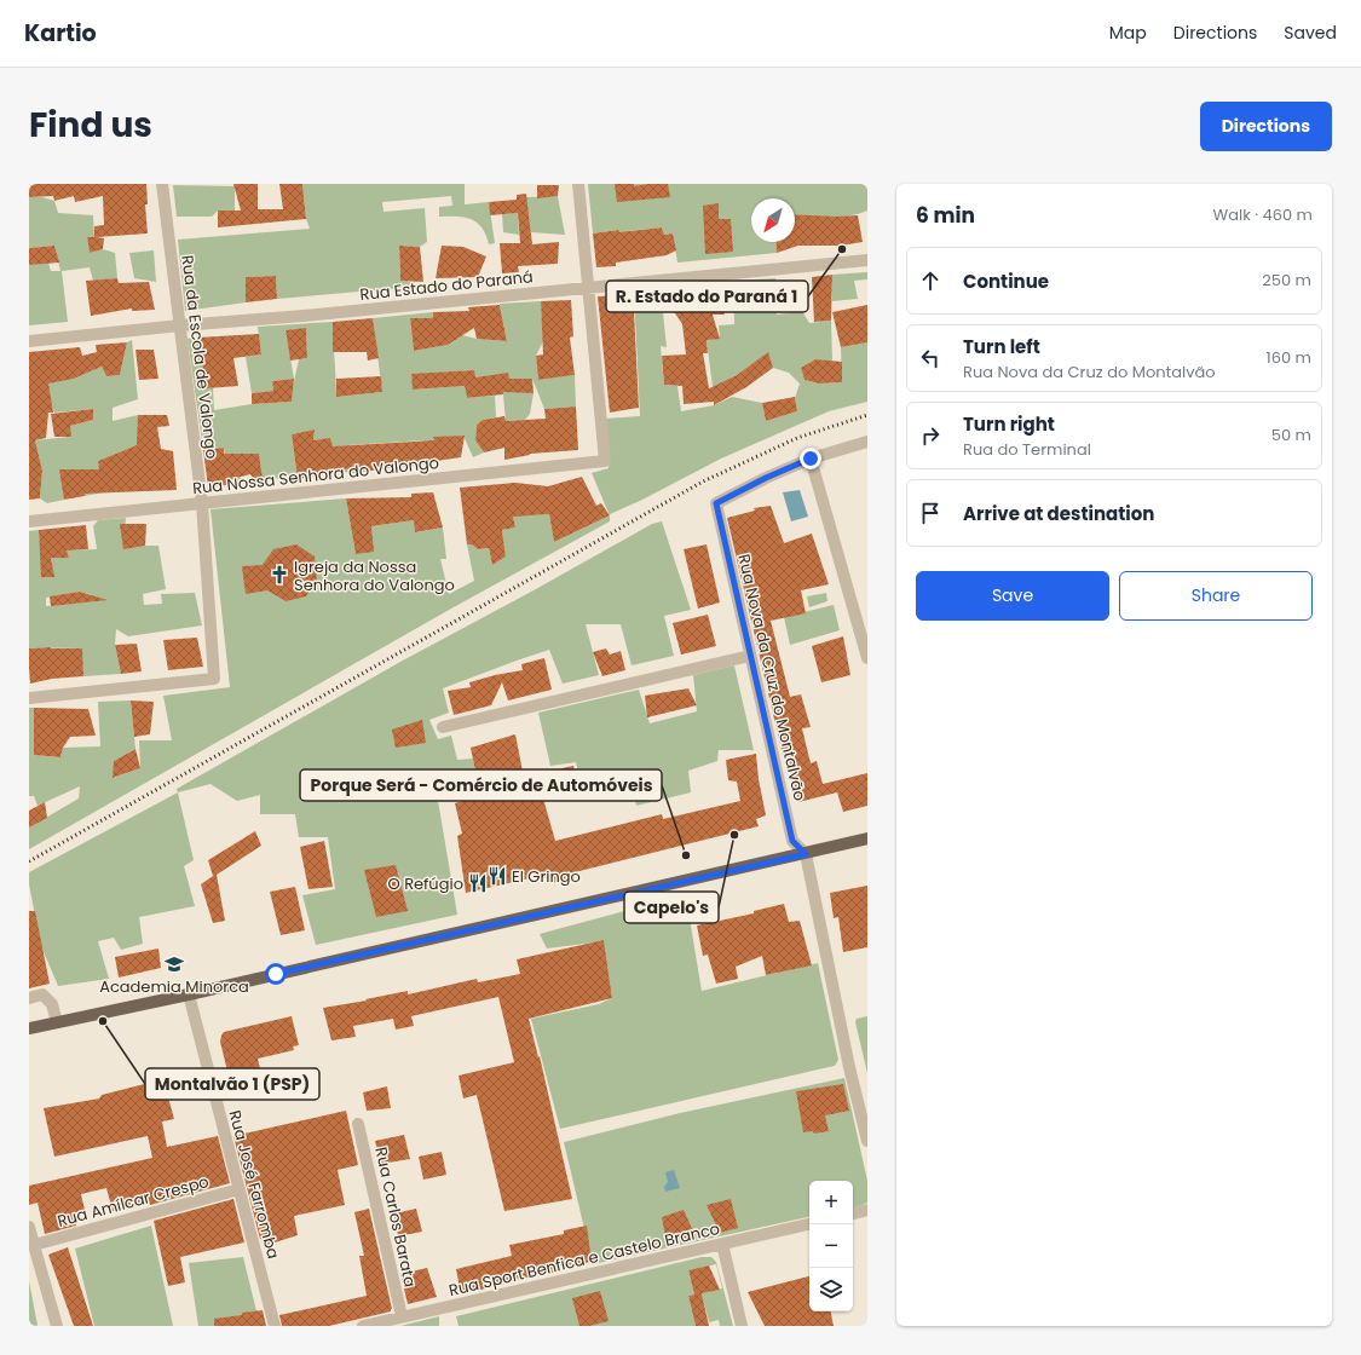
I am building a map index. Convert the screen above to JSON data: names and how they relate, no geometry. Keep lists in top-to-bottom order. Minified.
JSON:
{"streets":{"street":["Rua Estado do Paraná","Rua da Escola de Valongo","Rua Nossa Senhora do Valongo","Rua Nova da Cruz do Montalvão","Rua José Farromba","Rua Amílcar Crespo","Rua Carlos Barata","Rua Sport Benfica e Castelo Branco"]},"crossings":[["Rua Estado do Paraná","Rua da Escola de Valongo"],["Rua Estado do Paraná","Rua Nossa Senhora do Valongo"],["Rua da Escola de Valongo","Rua Nossa Senhora do Valongo"],["Rua José Farromba","Rua Amílcar Crespo"],["Rua Carlos Barata","Rua Sport Benfica e Castelo Branco"]],"places":{"other":["R. Estado do Paraná 1","Capelo's","Porque Será - Comércio de Automóveis","Montalvão 1 (PSP)"],"church":["Igreja da Nossa Senhora do Valongo"],"restaurant":["El Gringo","O Refúgio"],"school or university":["Academia Minorca"]},"north":"bottom left","page":{"header":"Kartio","nav":["Map","Directions","Saved"],"title":"Find us","buttons":["Directions",["Save","Share"]],"heading":["6 min","Walk · 460 m"],"list":[["Continue","250 m"],["Turn left","Rua Nova da Cruz do Montalvão","160 m"],["Turn right","Rua do Terminal","50 m"],"Arrive at destination"],"map_buttons":["+","−"]}}
